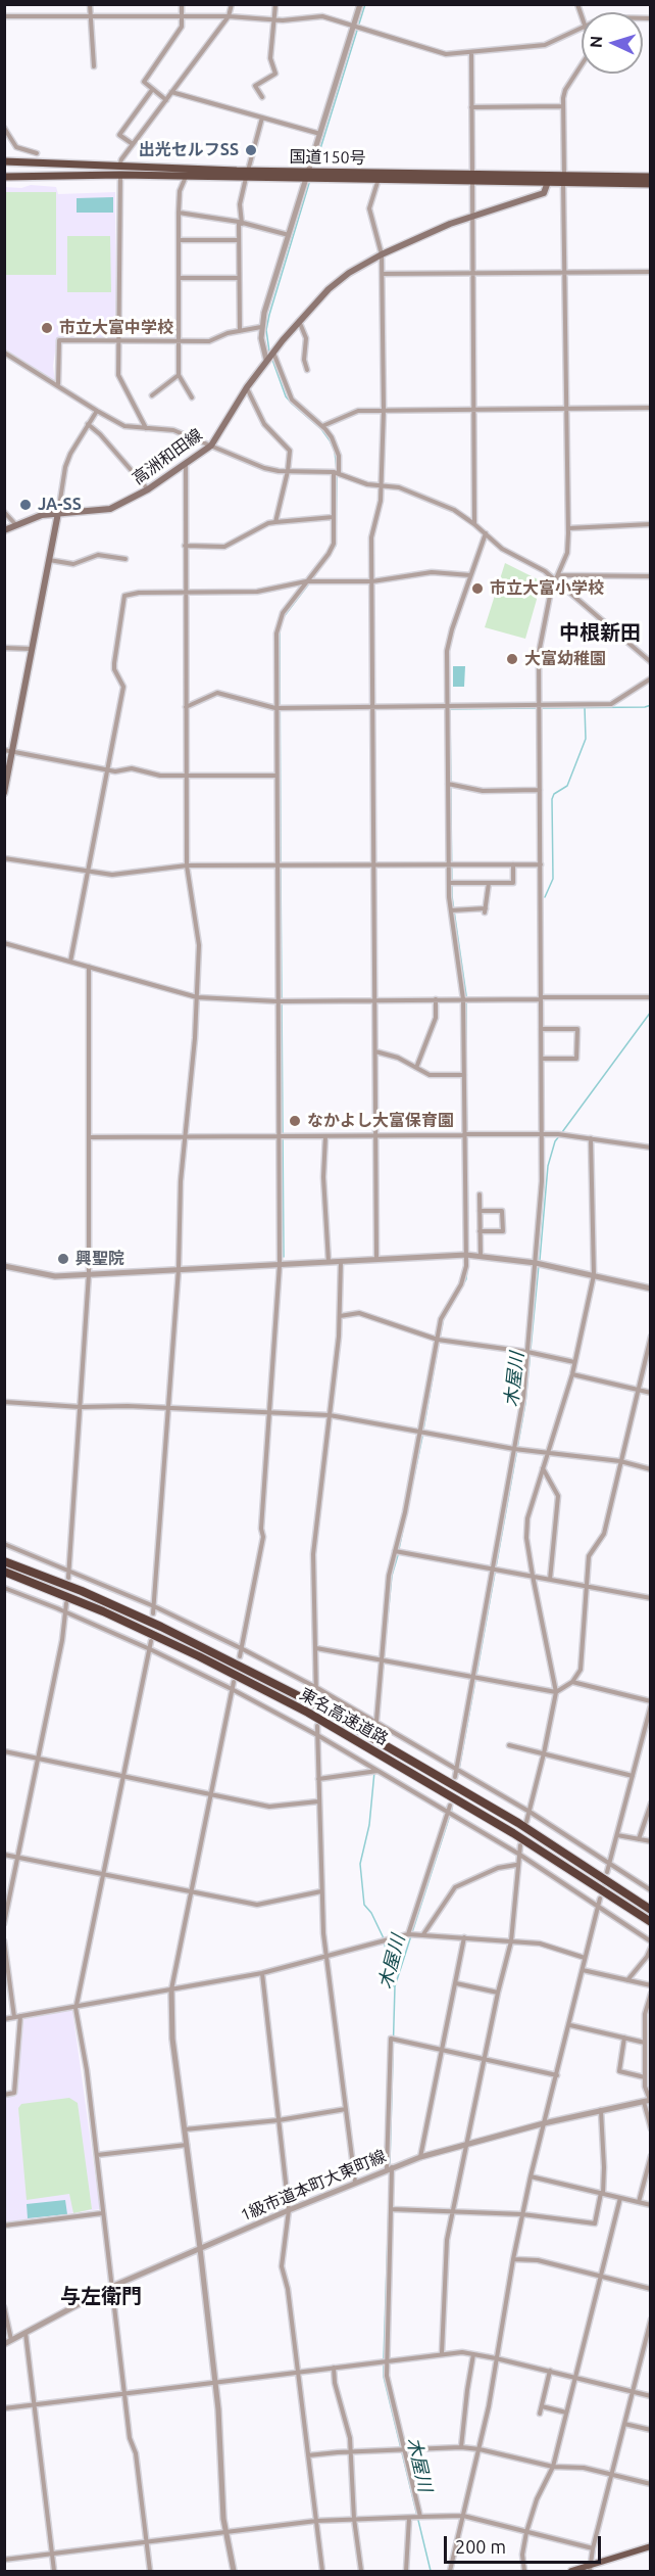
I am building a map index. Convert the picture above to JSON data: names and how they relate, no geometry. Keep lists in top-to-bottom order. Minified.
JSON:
{"streets":{"highway":["国道150号","東名高速道路"],"main road":["高洲和田線"],"street":["1級市道本町大東町線"]},"crossings":[["国道150号","高洲和田線"]],"districts":["中根新田","与左衛門"],"water":["木屋川"],"places":["出光セルフSS","市立大富中学校","JA-SS","市立大富小学校","大富幼稚園","なかよし大富保育園","興聖院"],"scale_bar":"200 m","north":"left"}
